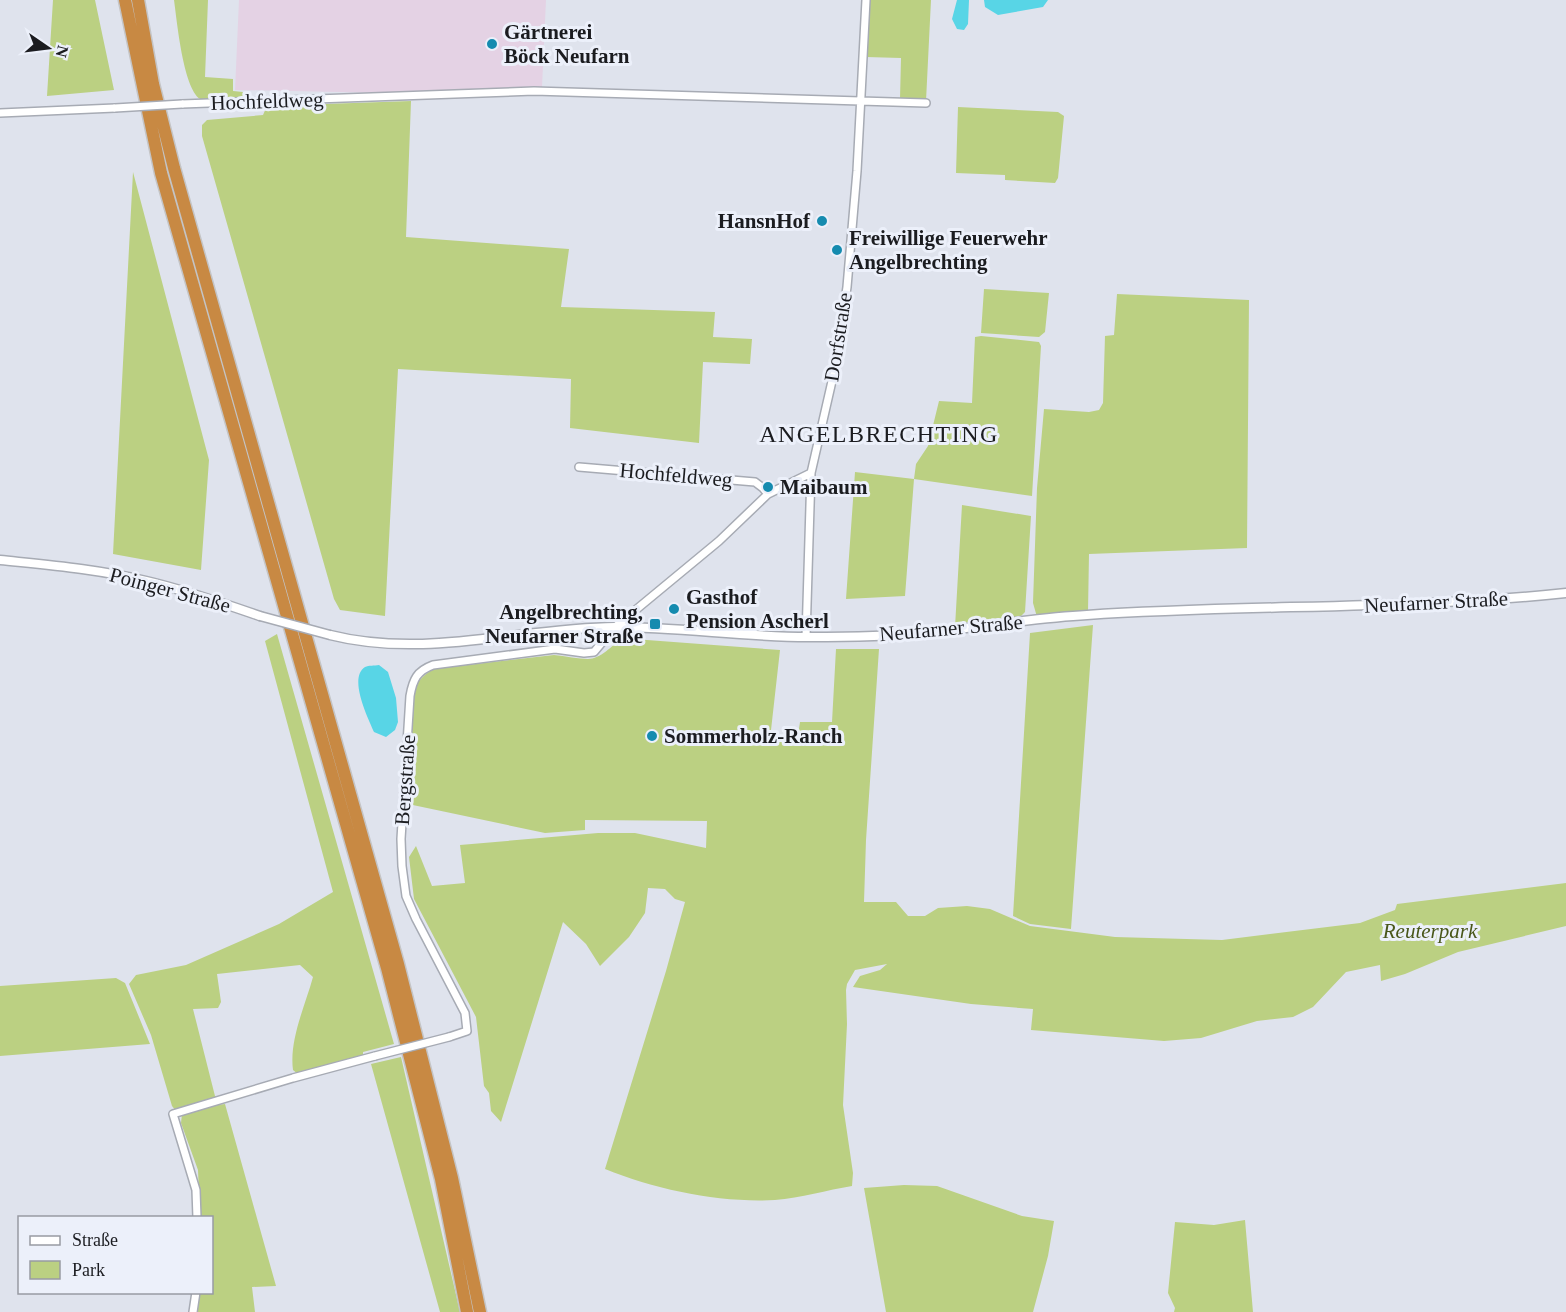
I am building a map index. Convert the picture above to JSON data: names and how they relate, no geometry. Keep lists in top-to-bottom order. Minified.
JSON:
{"streets":{"street":["Hochfeldweg","Dorfstraße","Poinger Straße","Neufarner Straße","Bergstraße"]},"crossings":[["Hochfeldweg","Dorfstraße"],["Hochfeldweg","Bergstraße"],["Dorfstraße","Neufarner Straße"],["Dorfstraße","Bergstraße"],["Poinger Straße","Neufarner Straße"],["Neufarner Straße","Bergstraße"]],"districts":["ANGELBRECHTING"],"parks":["Reuterpark"],"places":{"other":["Gärtnerei Böck Neufarn","HansnHof","Freiwillige Feuerwehr Angelbrechting","Maibaum","Gasthof Pension Ascherl","Sommerholz-Ranch"],"transit":["Angelbrechting, Neufarner Straße"]},"legend":["Straße","Park"],"north":"right"}
